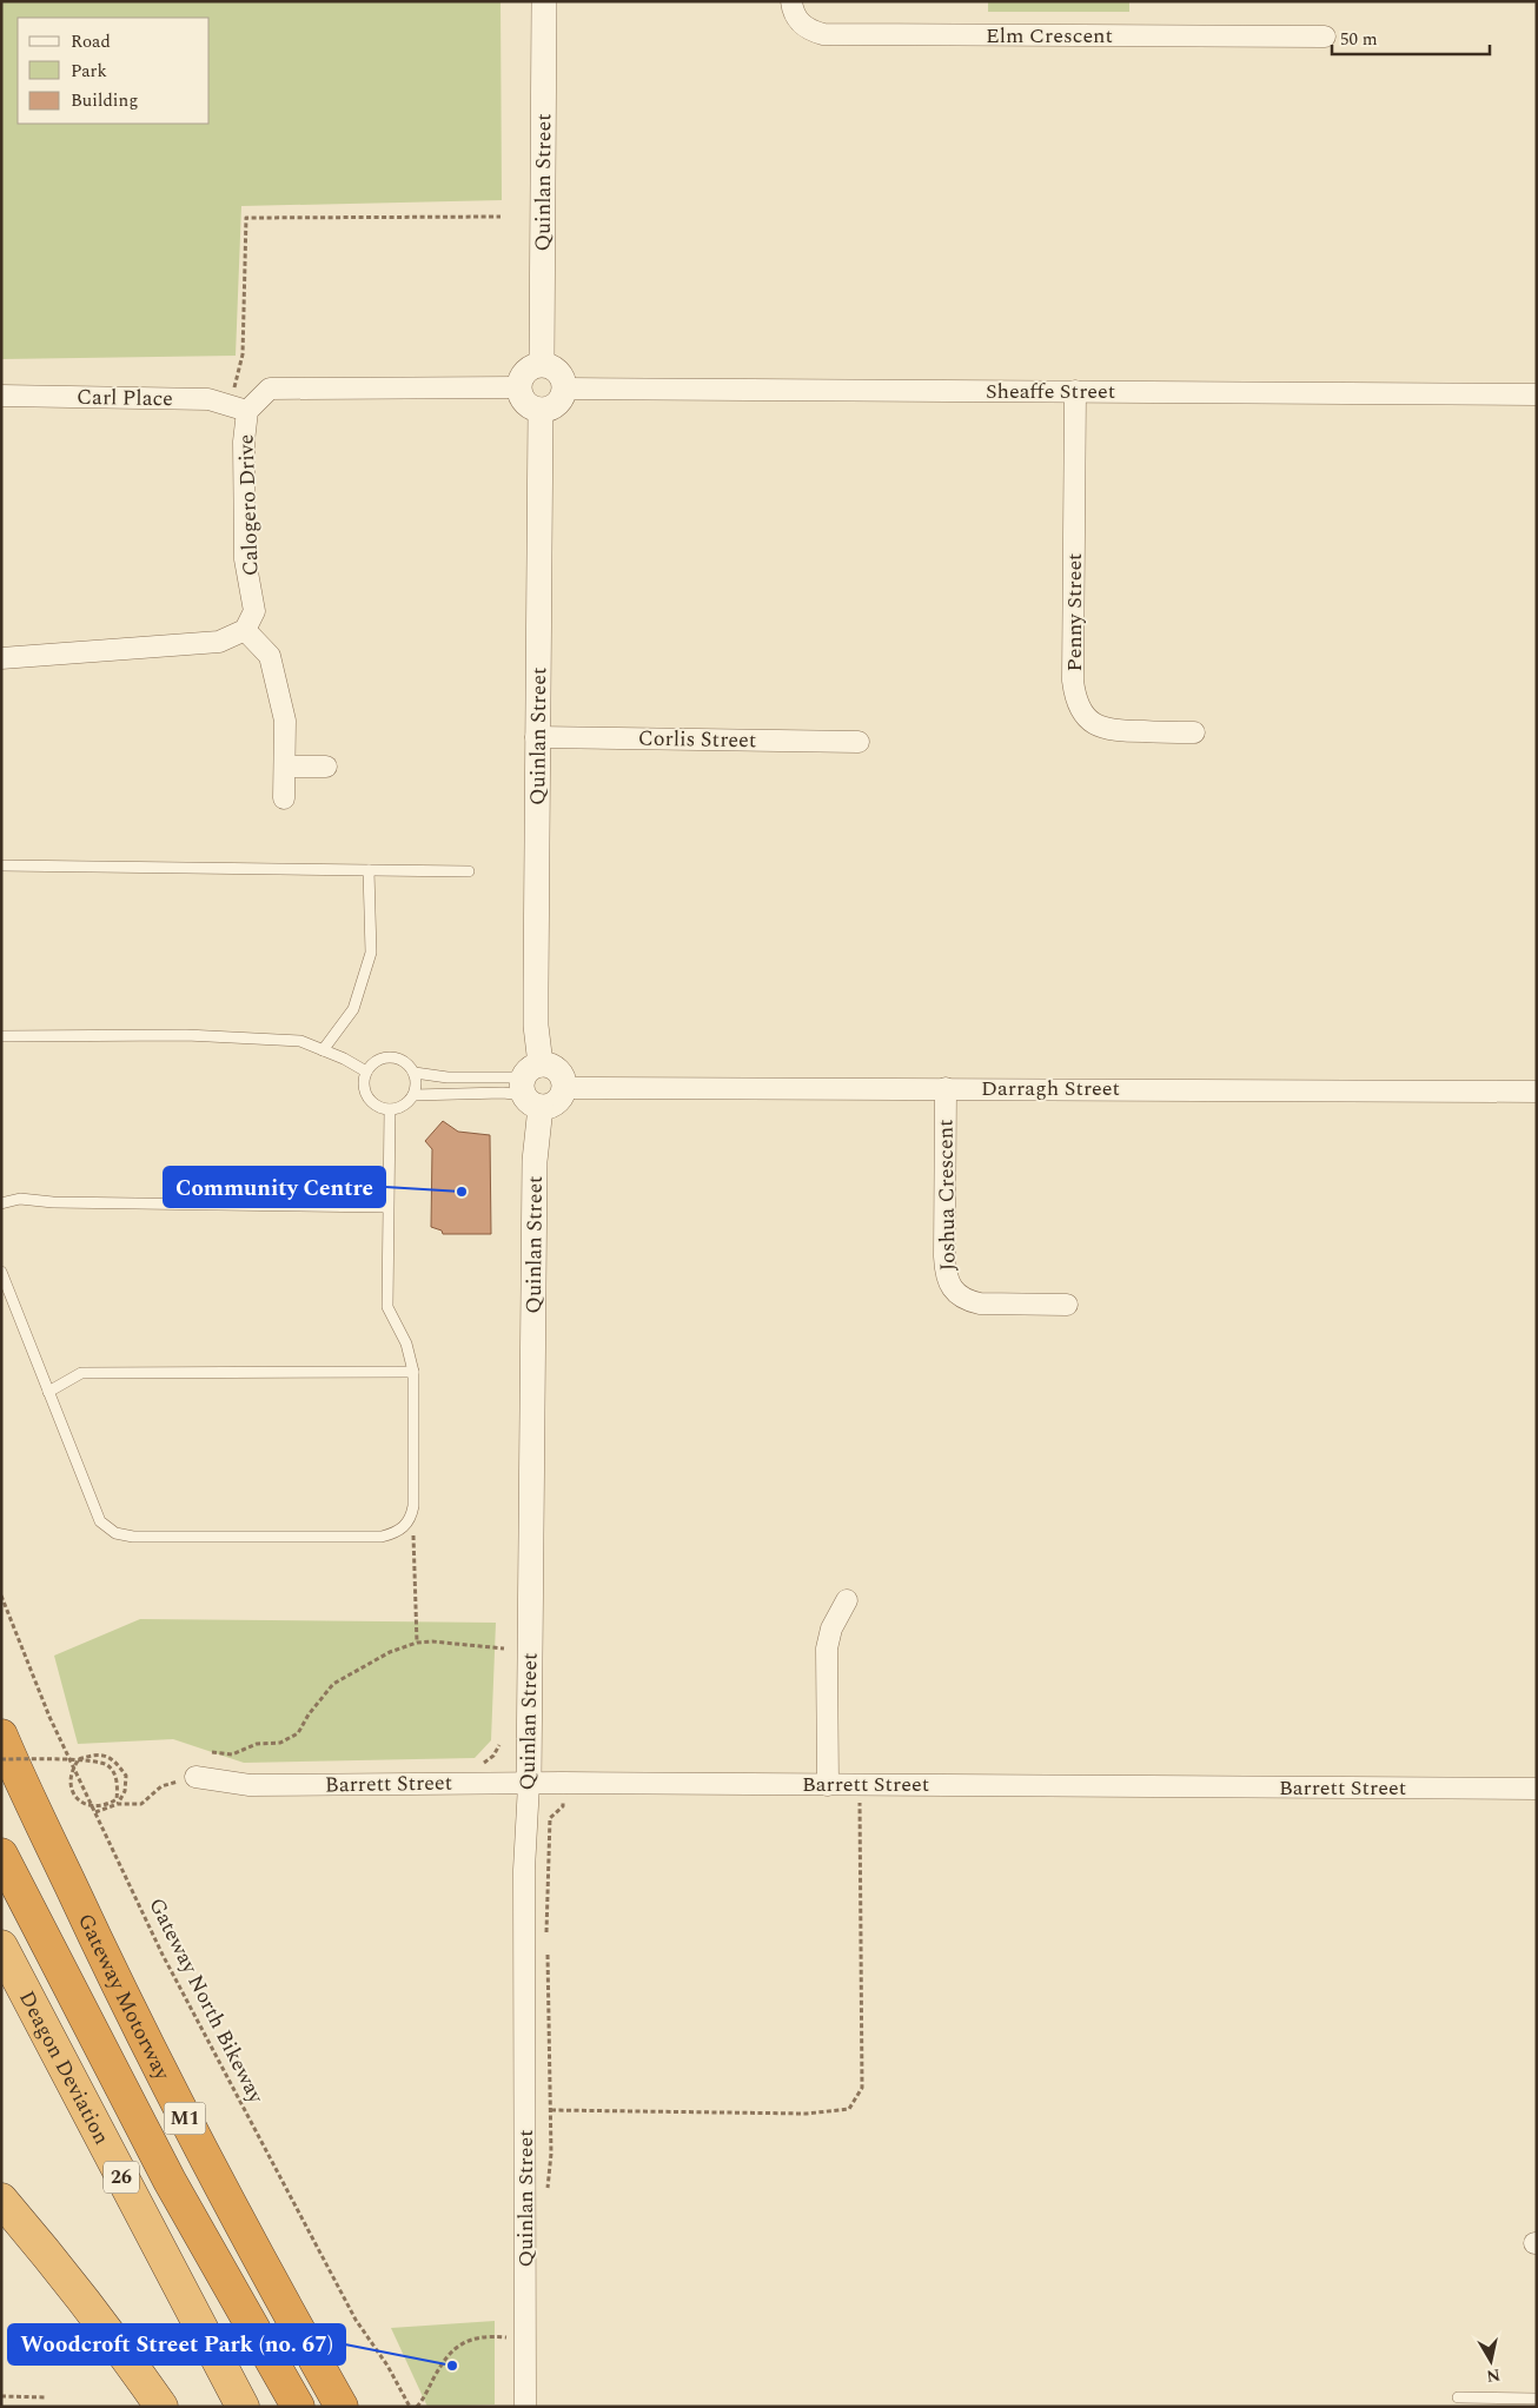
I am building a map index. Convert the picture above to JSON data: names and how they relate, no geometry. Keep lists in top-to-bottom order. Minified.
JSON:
{"streets":{"highway":["Gateway Motorway","Deagon Deviation","M1","26"],"street":["Elm Crescent","Quinlan Street","Sheaffe Street","Carl Place","Calogero Drive","Penny Street","Corlis Street","Darragh Street","Joshua Crescent","Barrett Street"],"path":["Gateway North Bikeway"]},"crossings":[["Quinlan Street","Sheaffe Street"],["Quinlan Street","Calogero Drive"],["Quinlan Street","Corlis Street"],["Quinlan Street","Barrett Street"],["Sheaffe Street","Calogero Drive"],["Sheaffe Street","Penny Street"],["Carl Place","Calogero Drive"],["Darragh Street","Joshua Crescent"]],"places":["Community Centre","Woodcroft Street Park (no. 67)"],"legend":["Road","Park","Building"],"scale_bar":"50 m","north":"bottom"}
